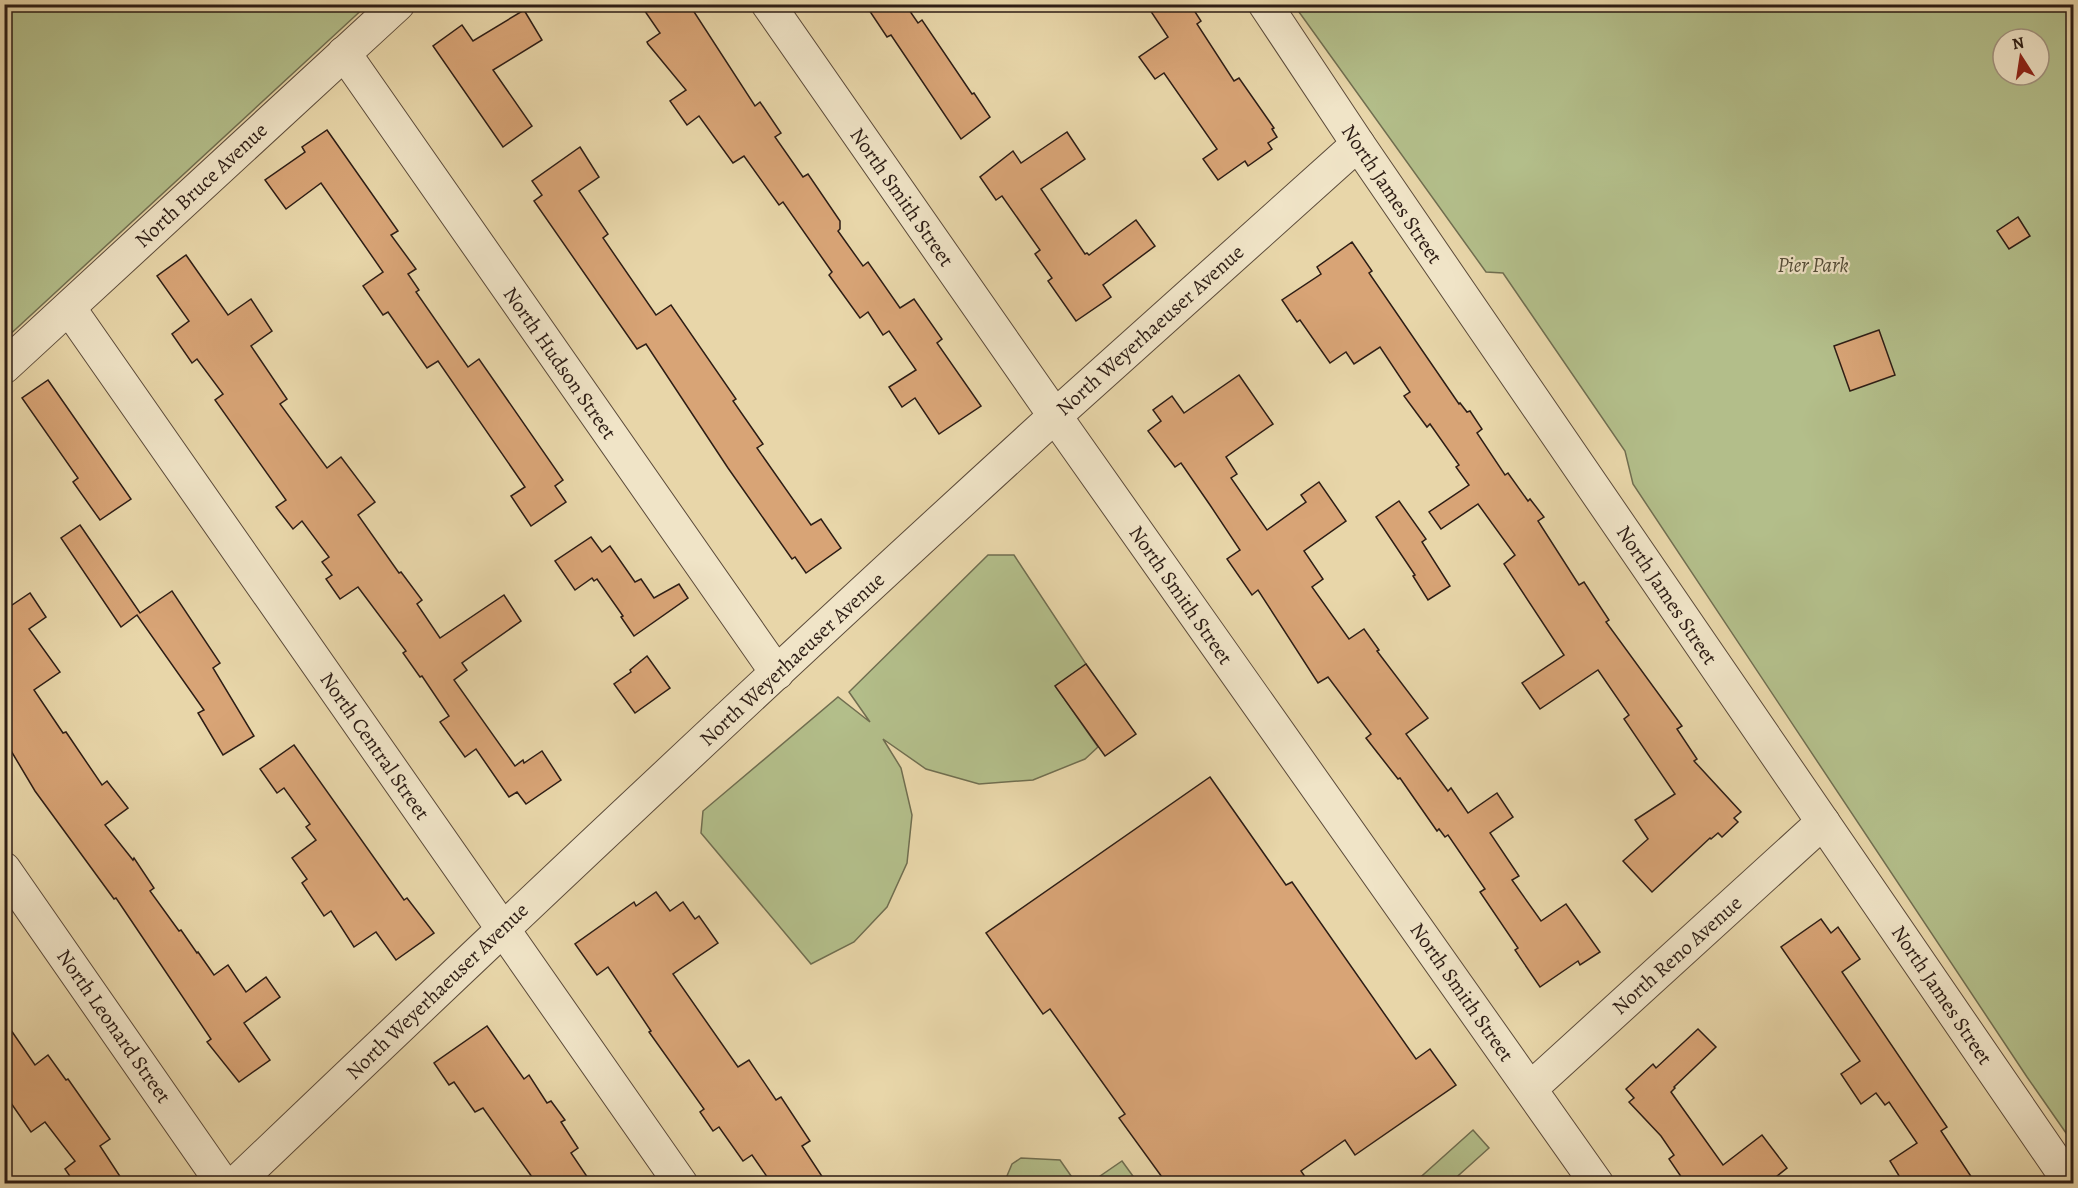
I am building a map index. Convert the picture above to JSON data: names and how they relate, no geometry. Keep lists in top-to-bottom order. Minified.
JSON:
{"streets":{"street":["North Bruce Avenue","North James Street","North Smith Street","North Weyerhaeuser Avenue","North Hudson Street","North Central Street","North Reno Avenue","North Leonard Street"]},"crossings":[["North Bruce Avenue","North Hudson Street"],["North Bruce Avenue","North Central Street"],["North James Street","North Weyerhaeuser Avenue"],["North James Street","North Reno Avenue"],["North Smith Street","North Weyerhaeuser Avenue"],["North Smith Street","North Reno Avenue"],["North Weyerhaeuser Avenue","North Hudson Street"],["North Weyerhaeuser Avenue","North Central Street"]],"parks":["Pier Park"],"north":"top"}
